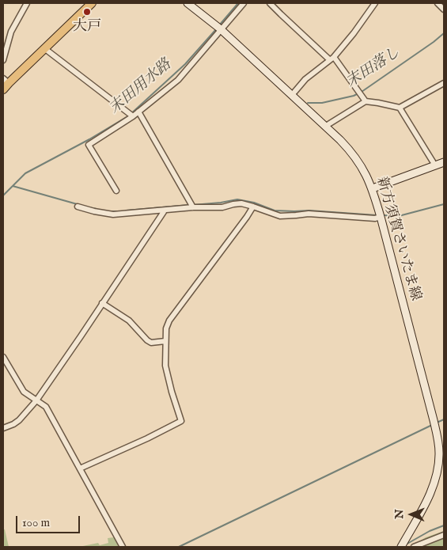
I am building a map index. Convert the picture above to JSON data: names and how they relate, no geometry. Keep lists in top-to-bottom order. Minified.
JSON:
{"streets":{"main road":["新方須賀さいたま線"]},"water":["末田落し","末田用水路"],"places":["大戸"],"scale_bar":"100 m","north":"left"}
